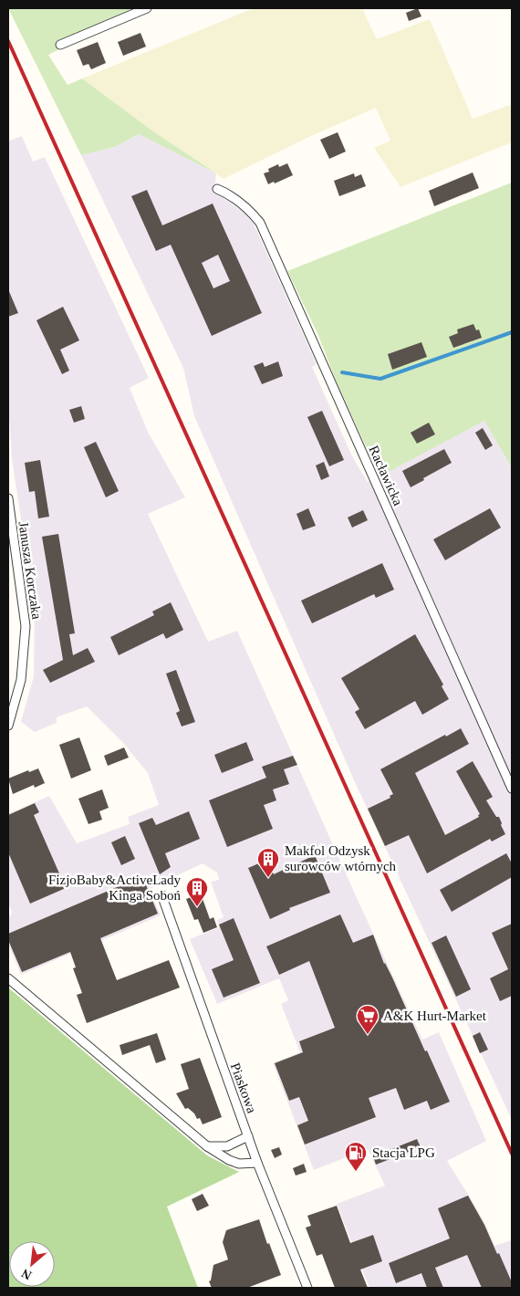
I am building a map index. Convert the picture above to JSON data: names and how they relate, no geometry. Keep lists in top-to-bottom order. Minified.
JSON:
{"streets":{"street":["Racławicka","Janusza Korczaka","Piaskowa"]},"places":{"building":["Makfol Odzysk surowców wtórnych","FizjoBaby&ActiveLady Kinga Soboń"],"supermarket":["A&K Hurt-Market"],"fuel station":["Stacja LPG"]},"north":"bottom left"}
